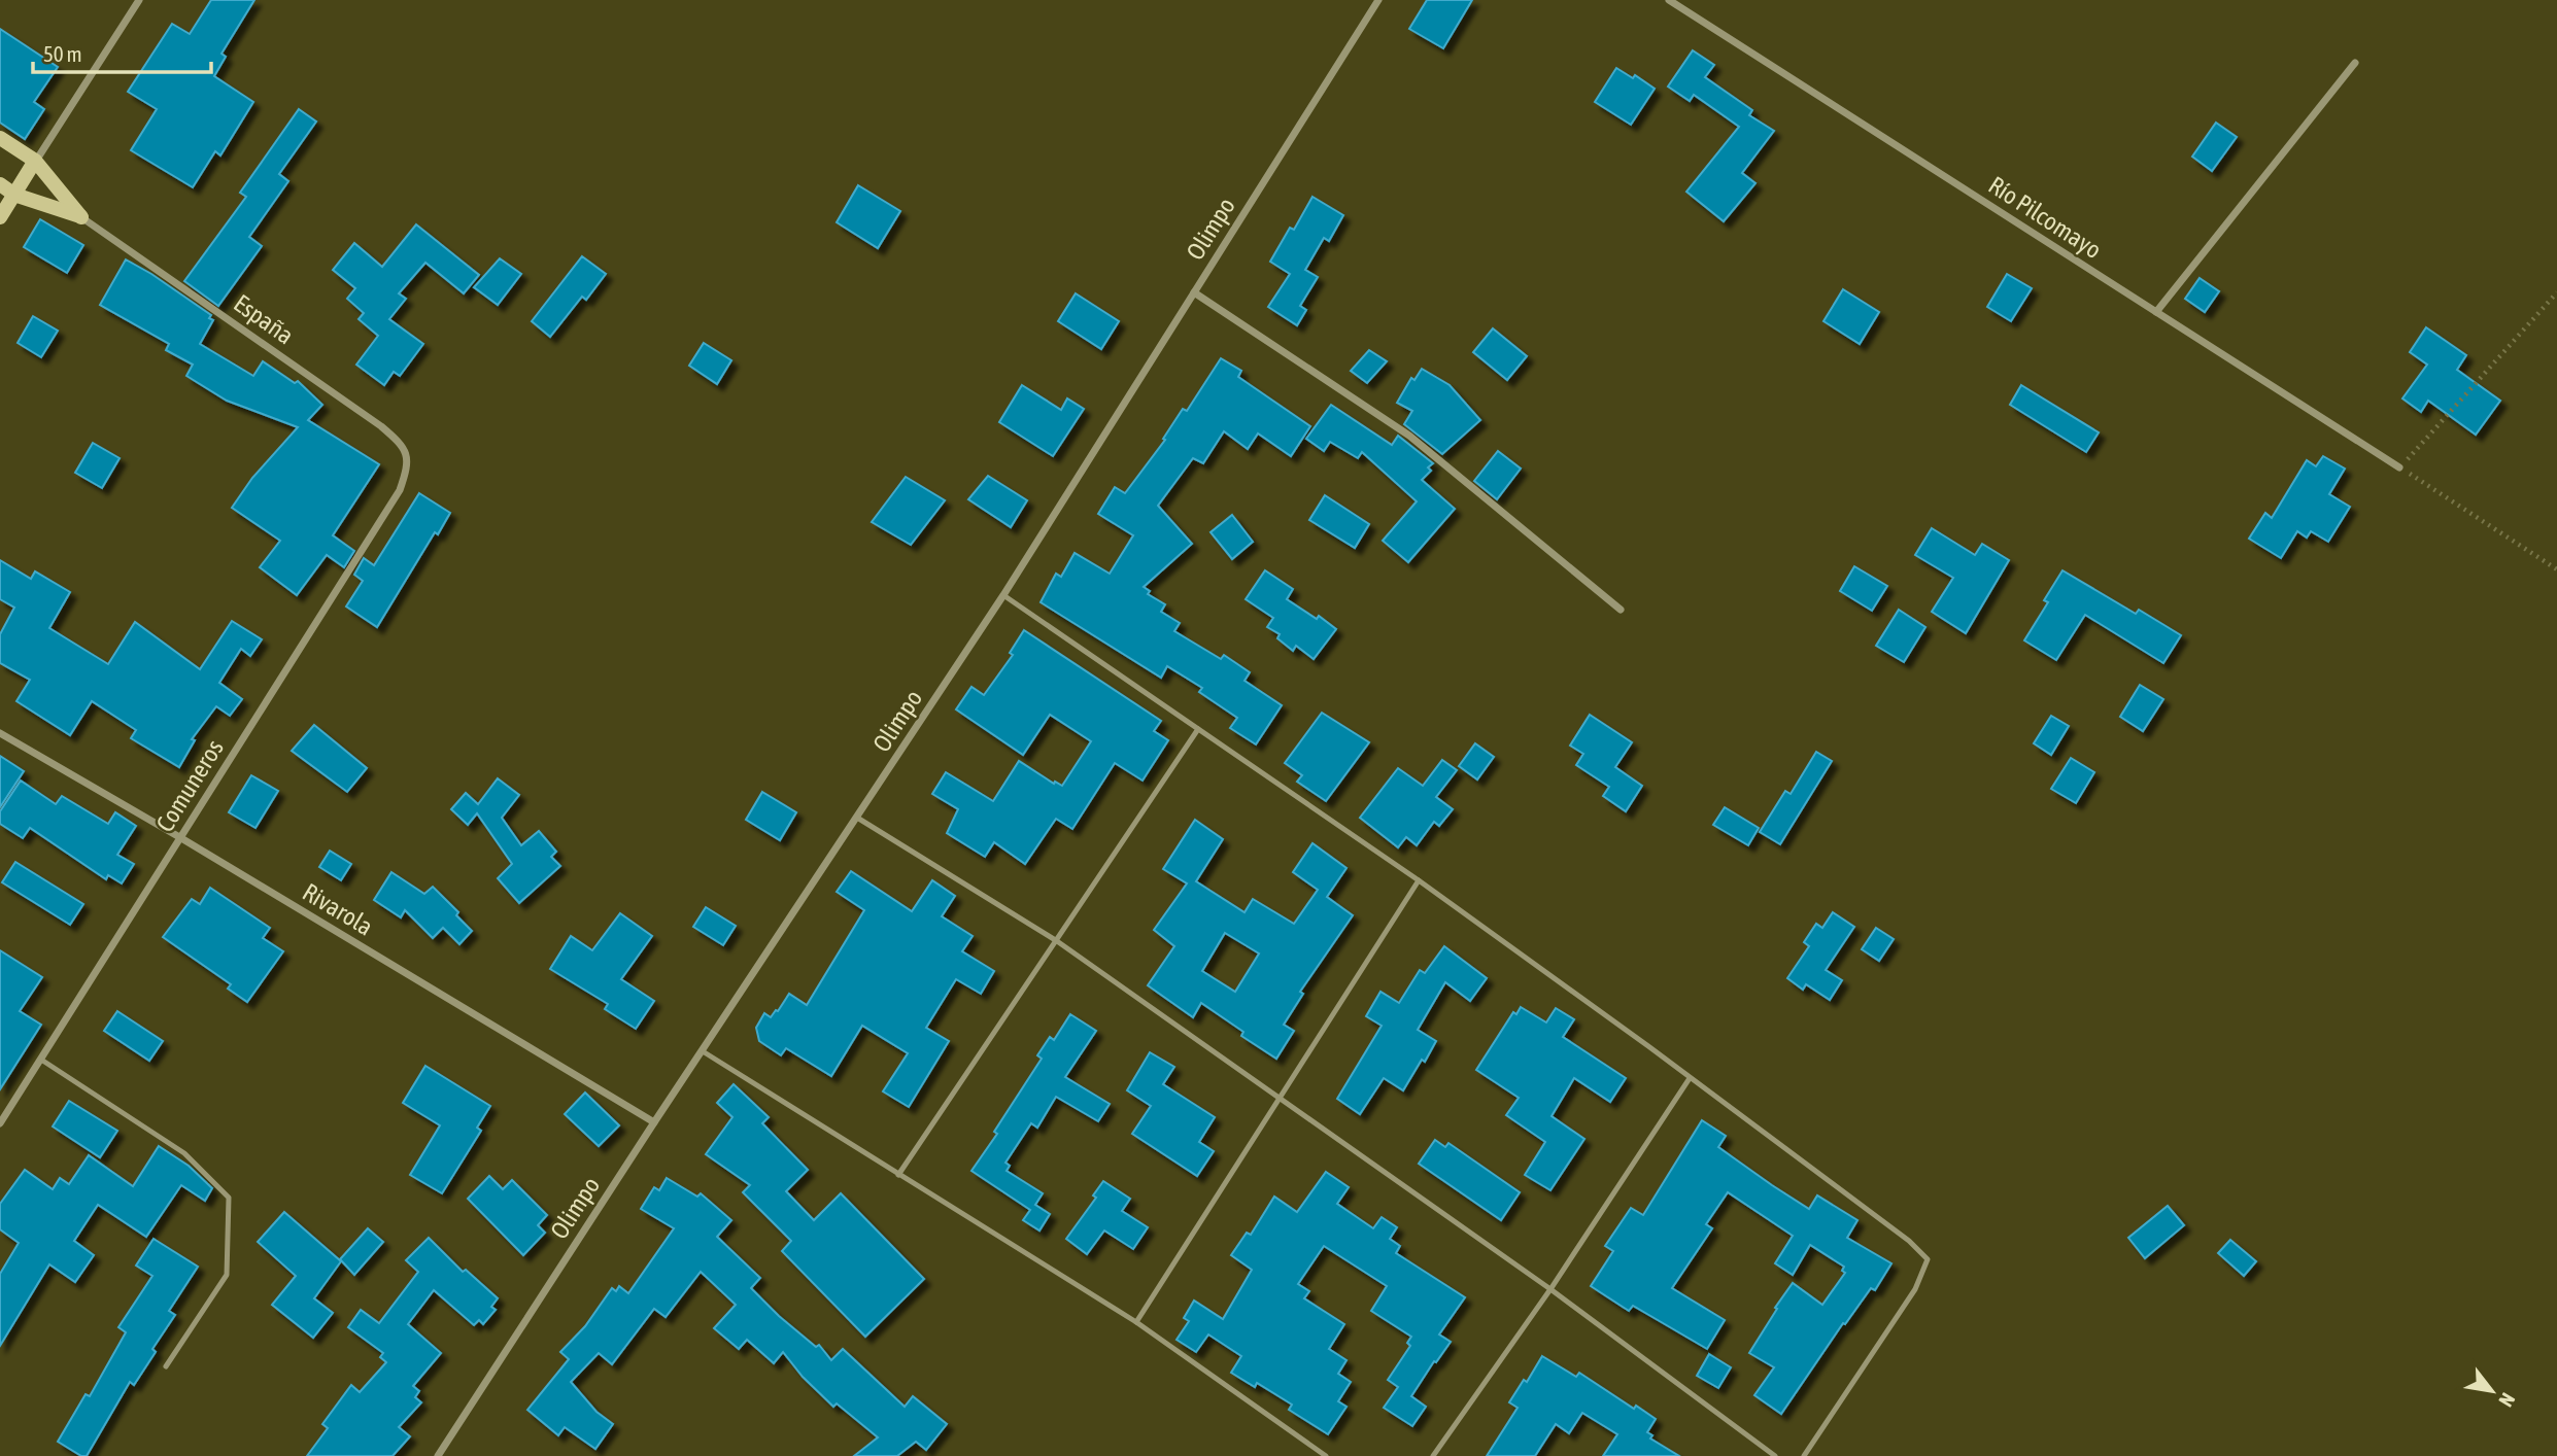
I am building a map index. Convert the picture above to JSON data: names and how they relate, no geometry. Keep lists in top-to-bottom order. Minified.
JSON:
{"streets":{"street":["Río Pilcomayo","Olimpo","España","Comuneros","Rivarola"]},"crossings":[["Olimpo","Rivarola"],["España","Comuneros"],["Comuneros","Rivarola"]],"scale_bar":"50 m","north":"bottom right"}
